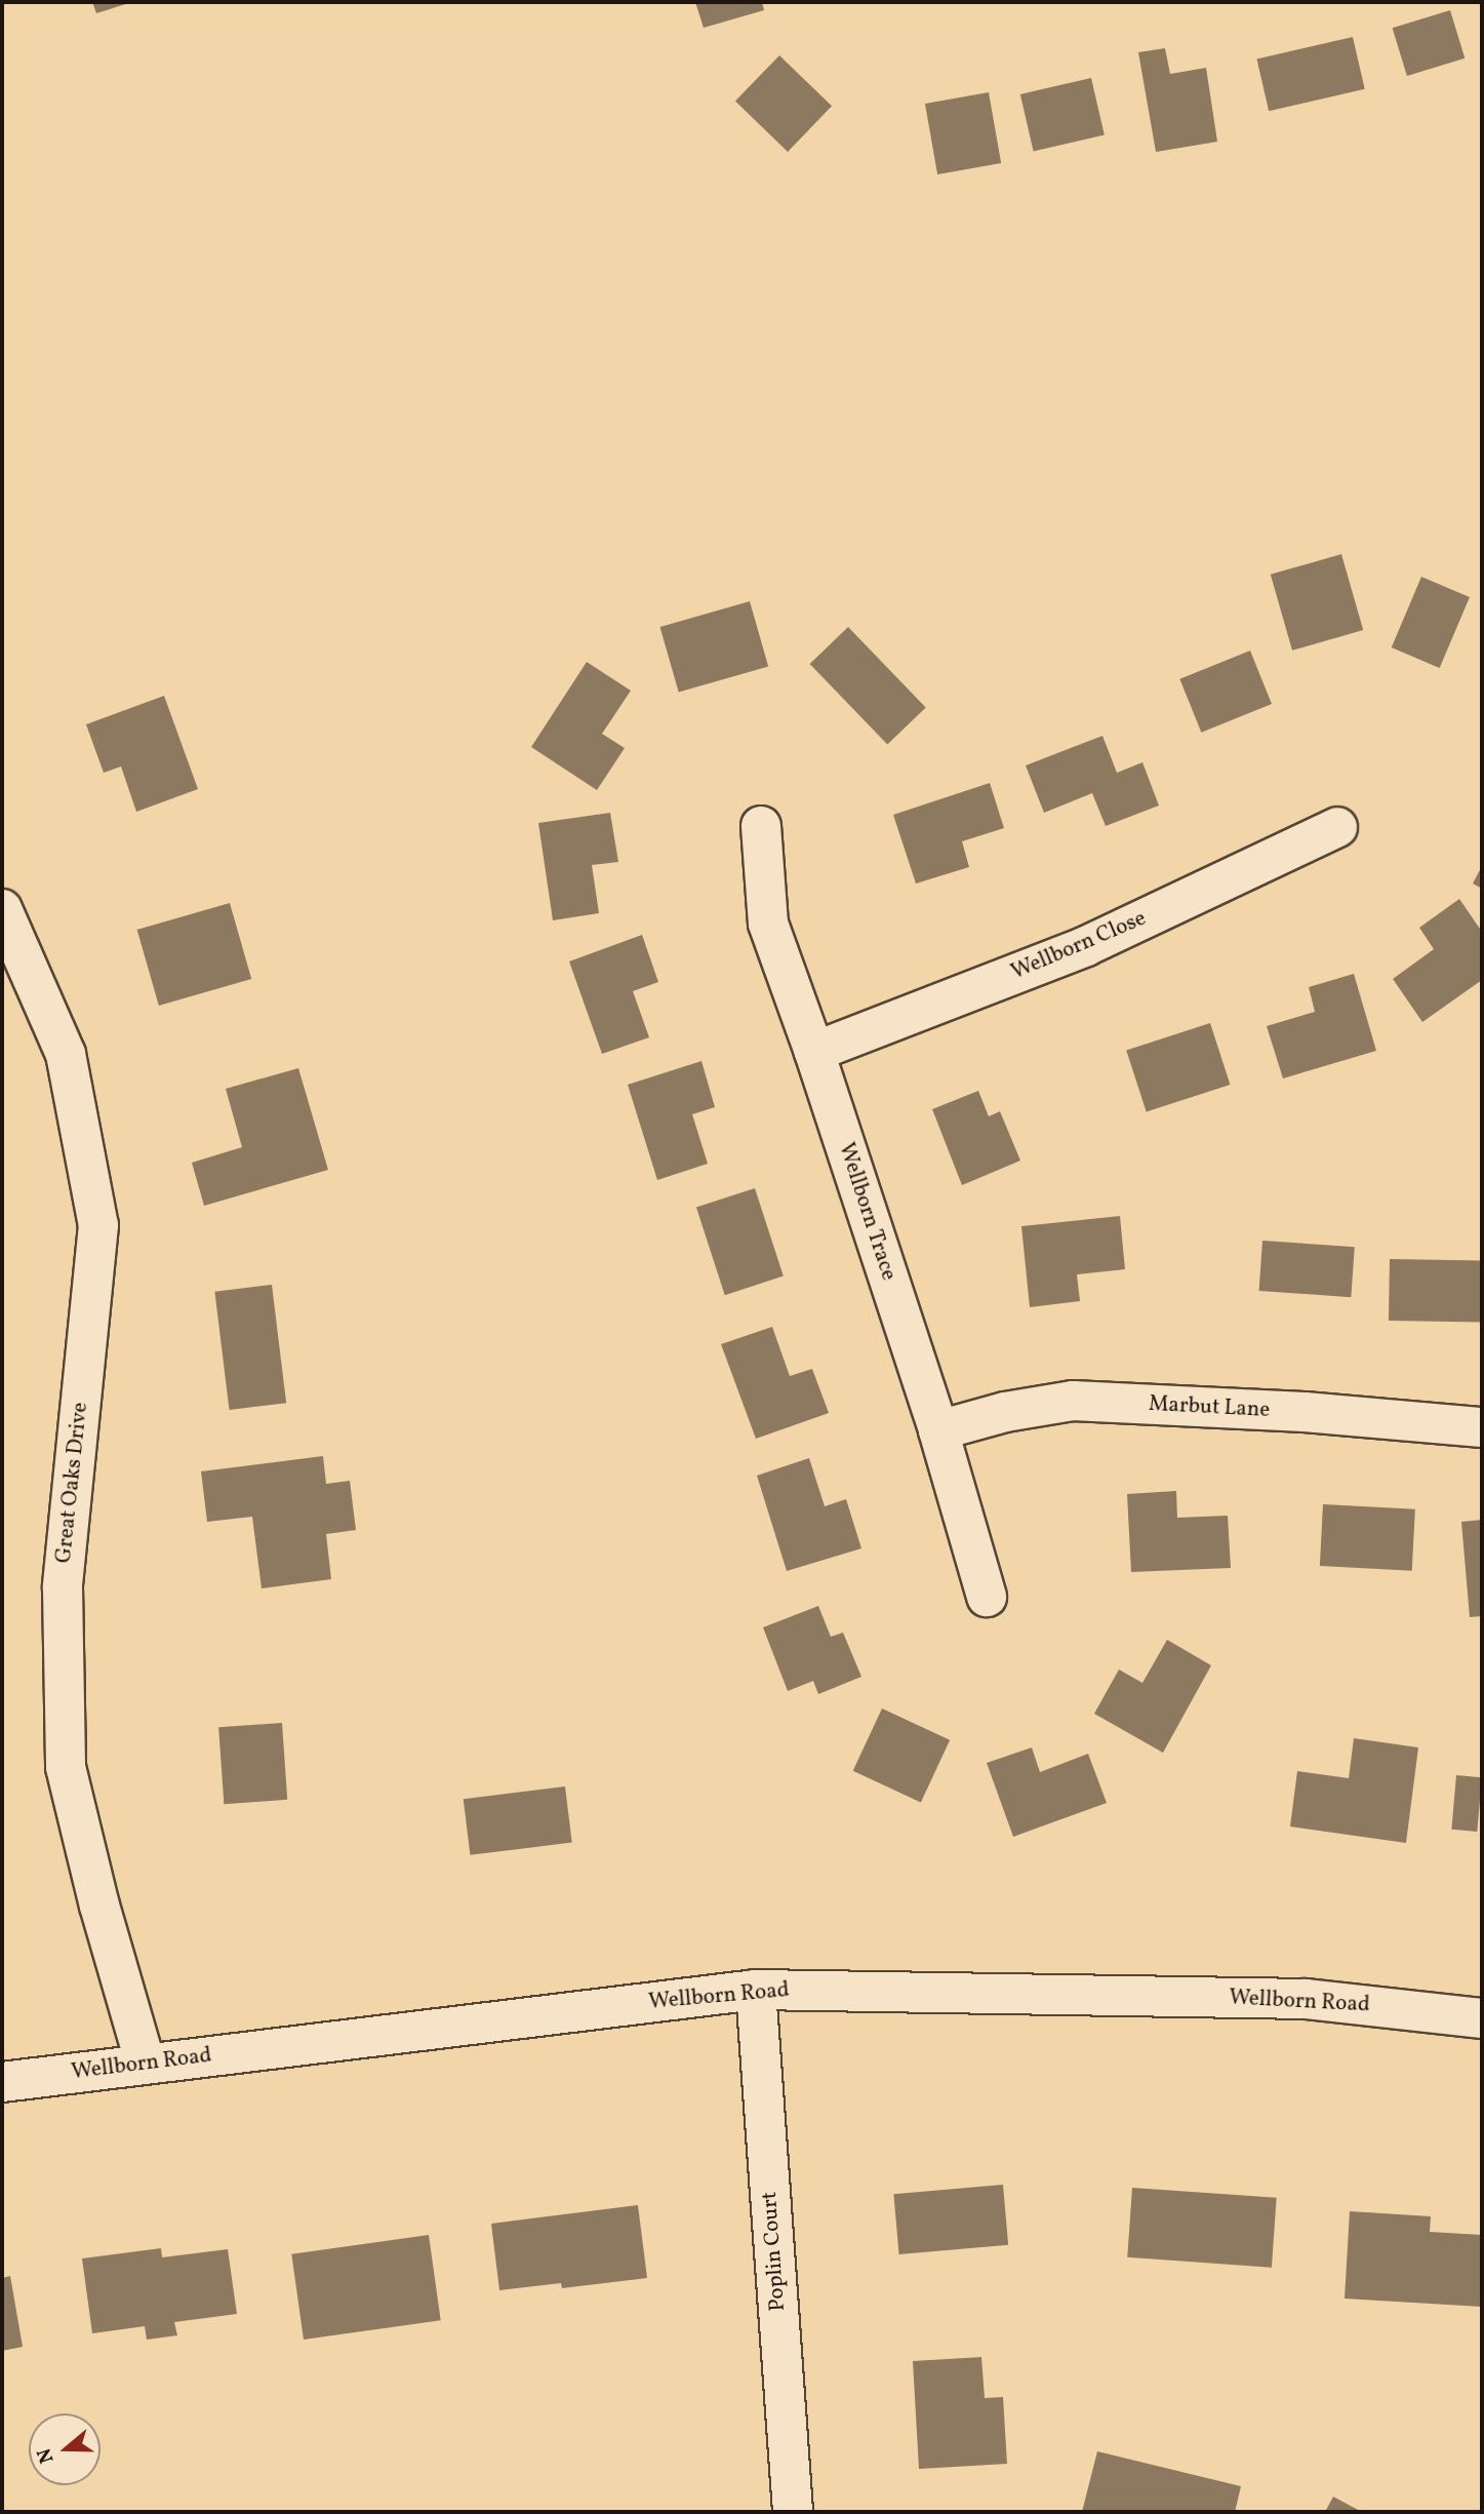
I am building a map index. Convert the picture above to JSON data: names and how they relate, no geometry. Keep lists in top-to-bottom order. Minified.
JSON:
{"streets":{"street":["Wellborn Close","Wellborn Trace","Marbut Lane","Great Oaks Drive","Wellborn Road","Poplin Court"]},"crossings":[["Wellborn Close","Wellborn Trace"],["Wellborn Trace","Marbut Lane"],["Great Oaks Drive","Wellborn Road"],["Wellborn Road","Poplin Court"]],"north":"left"}
